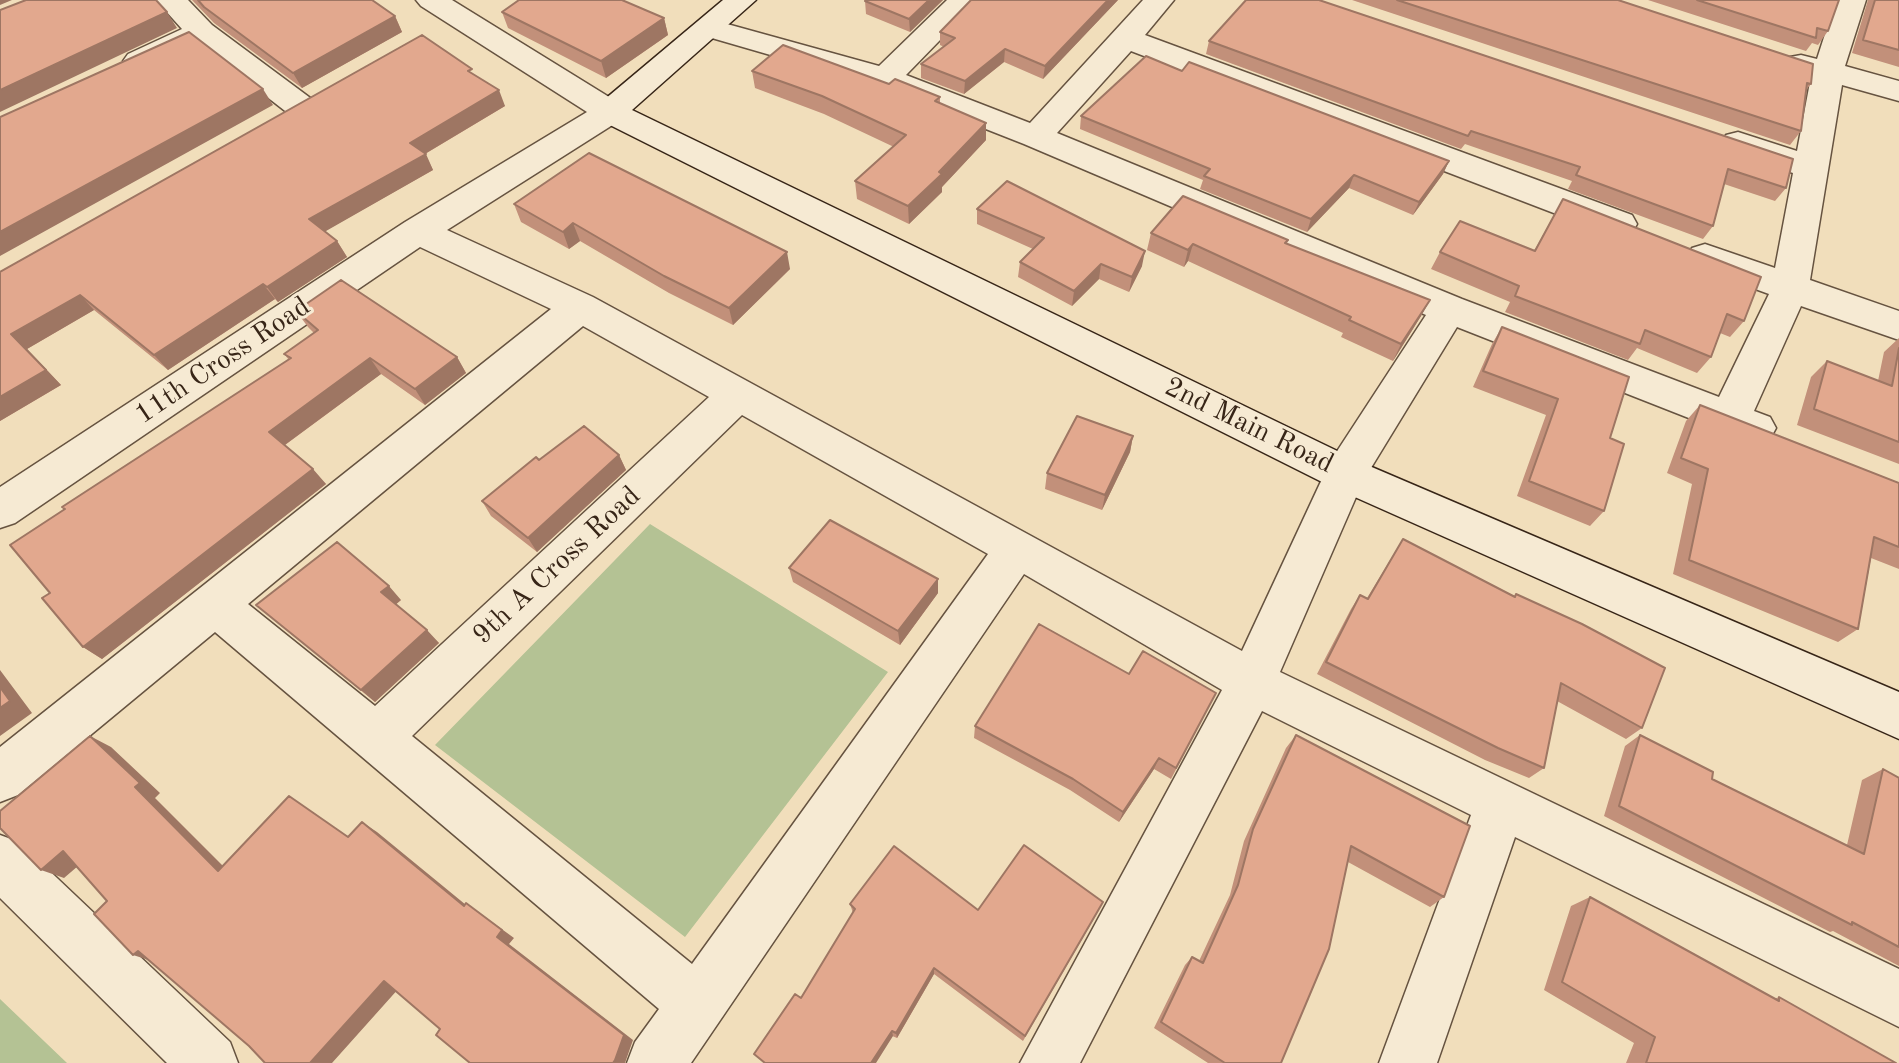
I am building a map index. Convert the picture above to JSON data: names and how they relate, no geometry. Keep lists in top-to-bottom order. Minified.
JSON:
{"streets":{"street":["11th Cross Road","2nd Main Road","9th A Cross Road"]},"crossings":[["11th Cross Road","2nd Main Road"]]}
